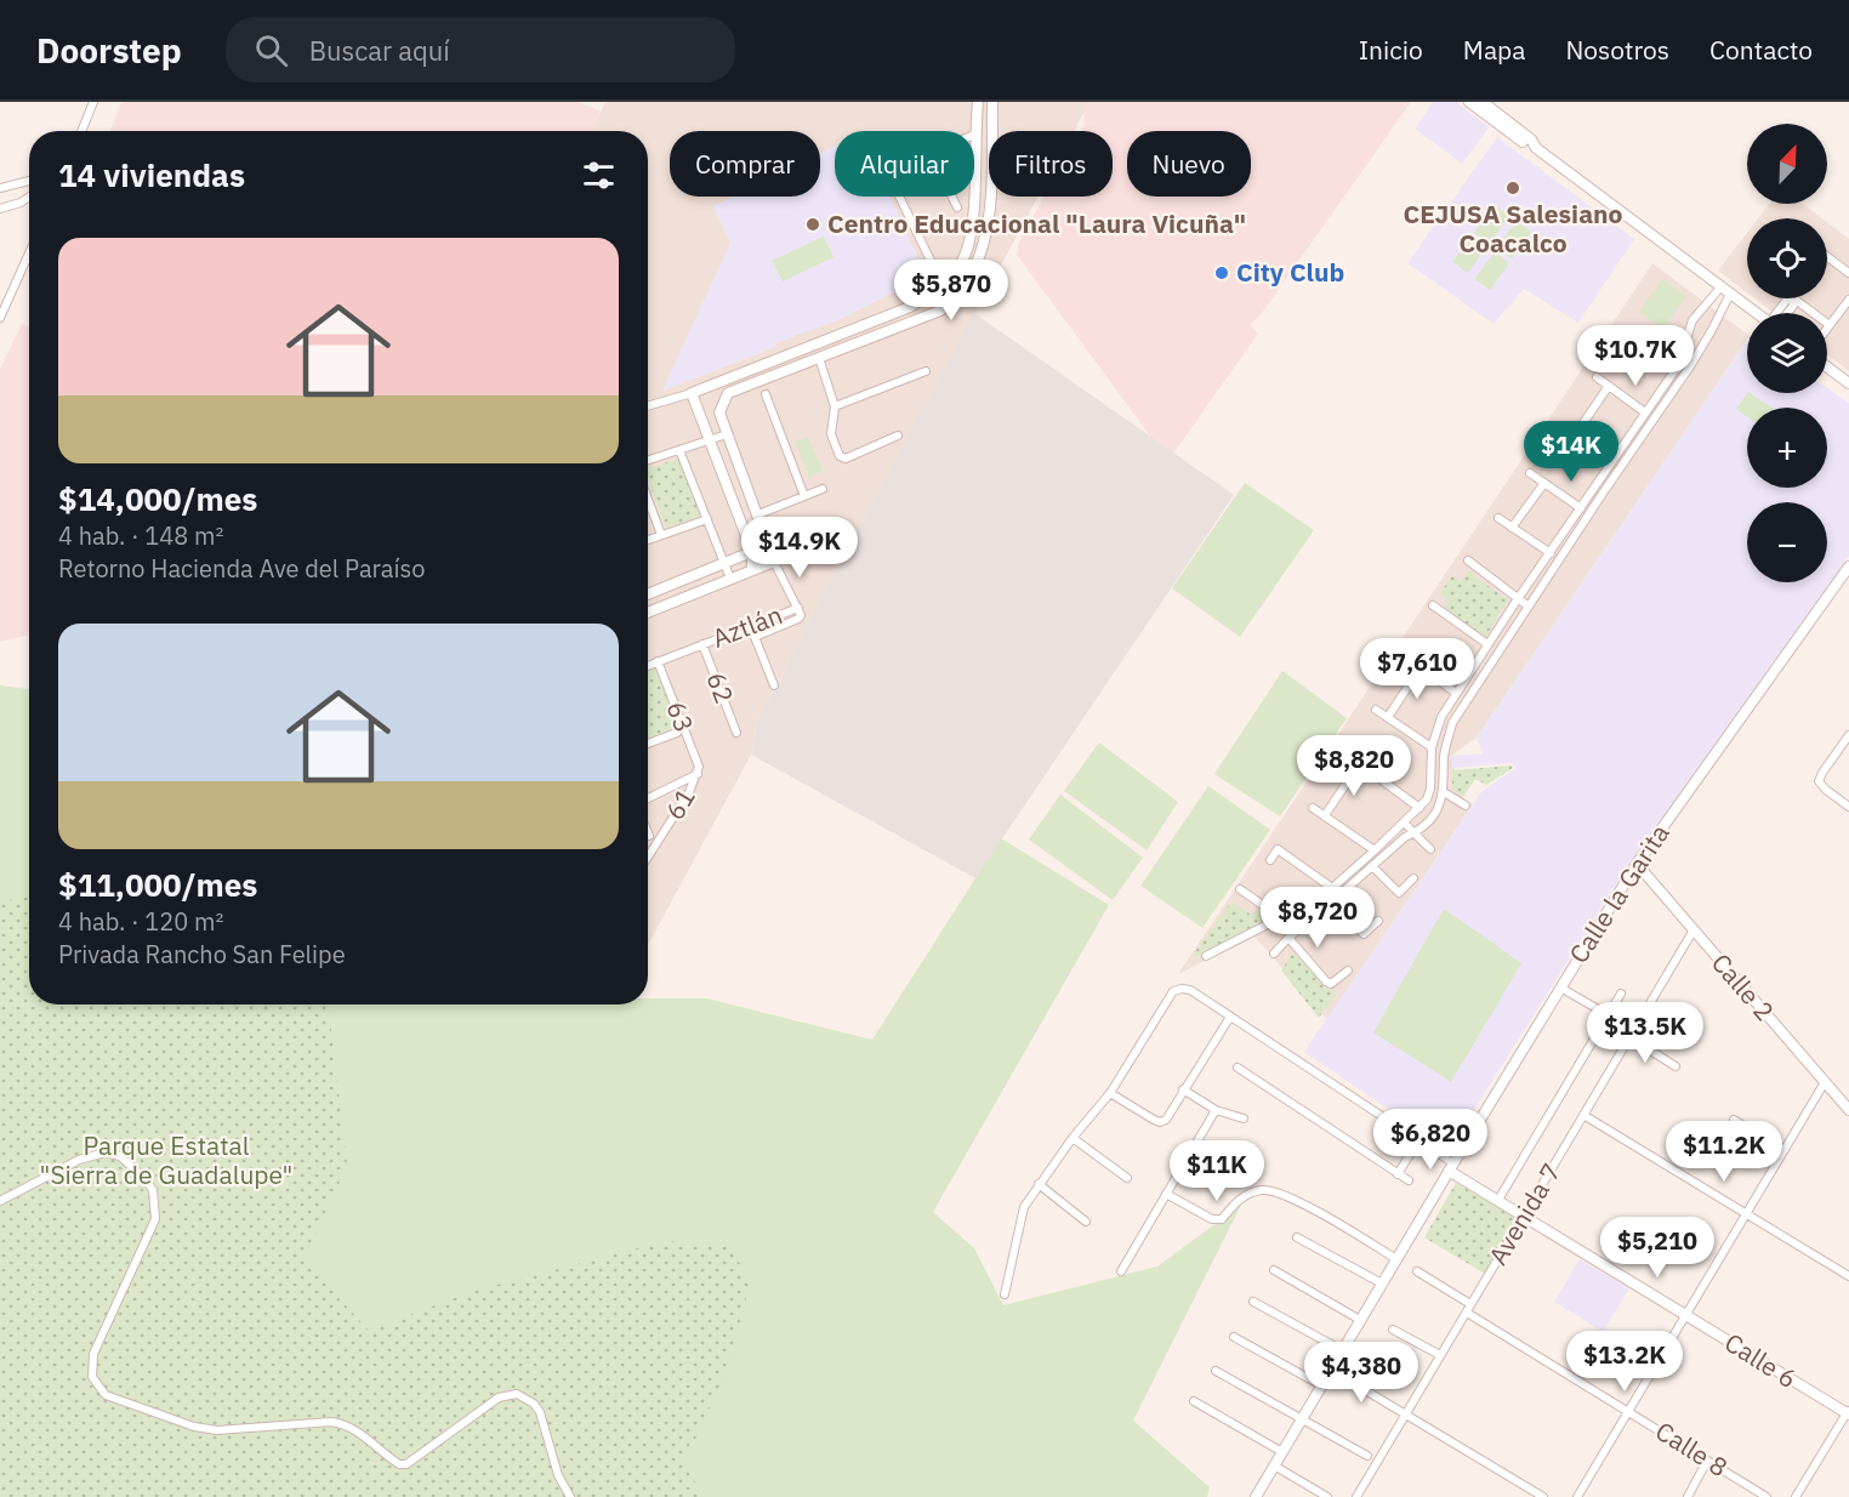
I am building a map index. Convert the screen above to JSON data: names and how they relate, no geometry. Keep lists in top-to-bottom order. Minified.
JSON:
{"streets":{"street":["Aztlán","62","63","61","Calle la Garita","Calle 2","Avenida 7","Calle 6","Calle 8"]},"crossings":[["Aztlán","62"],["Aztlán","63"],["63","61"],["Calle la Garita","Calle 2"],["Calle la Garita","Calle 6"],["Calle 2","Avenida 7"],["Avenida 7","Calle 6"],["Avenida 7","Calle 8"]],"parks":["Parque Estatal \"Sierra de Guadalupe\""],"places":["CEJUSA Salesiano Coacalco","Centro Educacional \"Laura Vicuña\"","City Club"],"north":"top right","page":{"header":"Doorstep","search":"Buscar aquí","nav":["Inicio","Mapa","Nosotros","Contacto"],"map_buttons":["+","−"],"chip":["Comprar","Alquilar","Filtros","Nuevo"],"heading":"14 viviendas","list":[{"name":"$14,000/mes","note":"4 hab. · 148 m² · Retorno Hacienda Ave del Paraíso"},{"name":"$11,000/mes","note":"4 hab. · 120 m² · Privada Rancho San Felipe"}],"price":["$5,870","$10.7K","$14K","$14.9K","$7,610","$8,820","$8,720","$13.5K","$6,820","$11.2K","$11K","$5,210","$13.2K","$4,380"]}}
